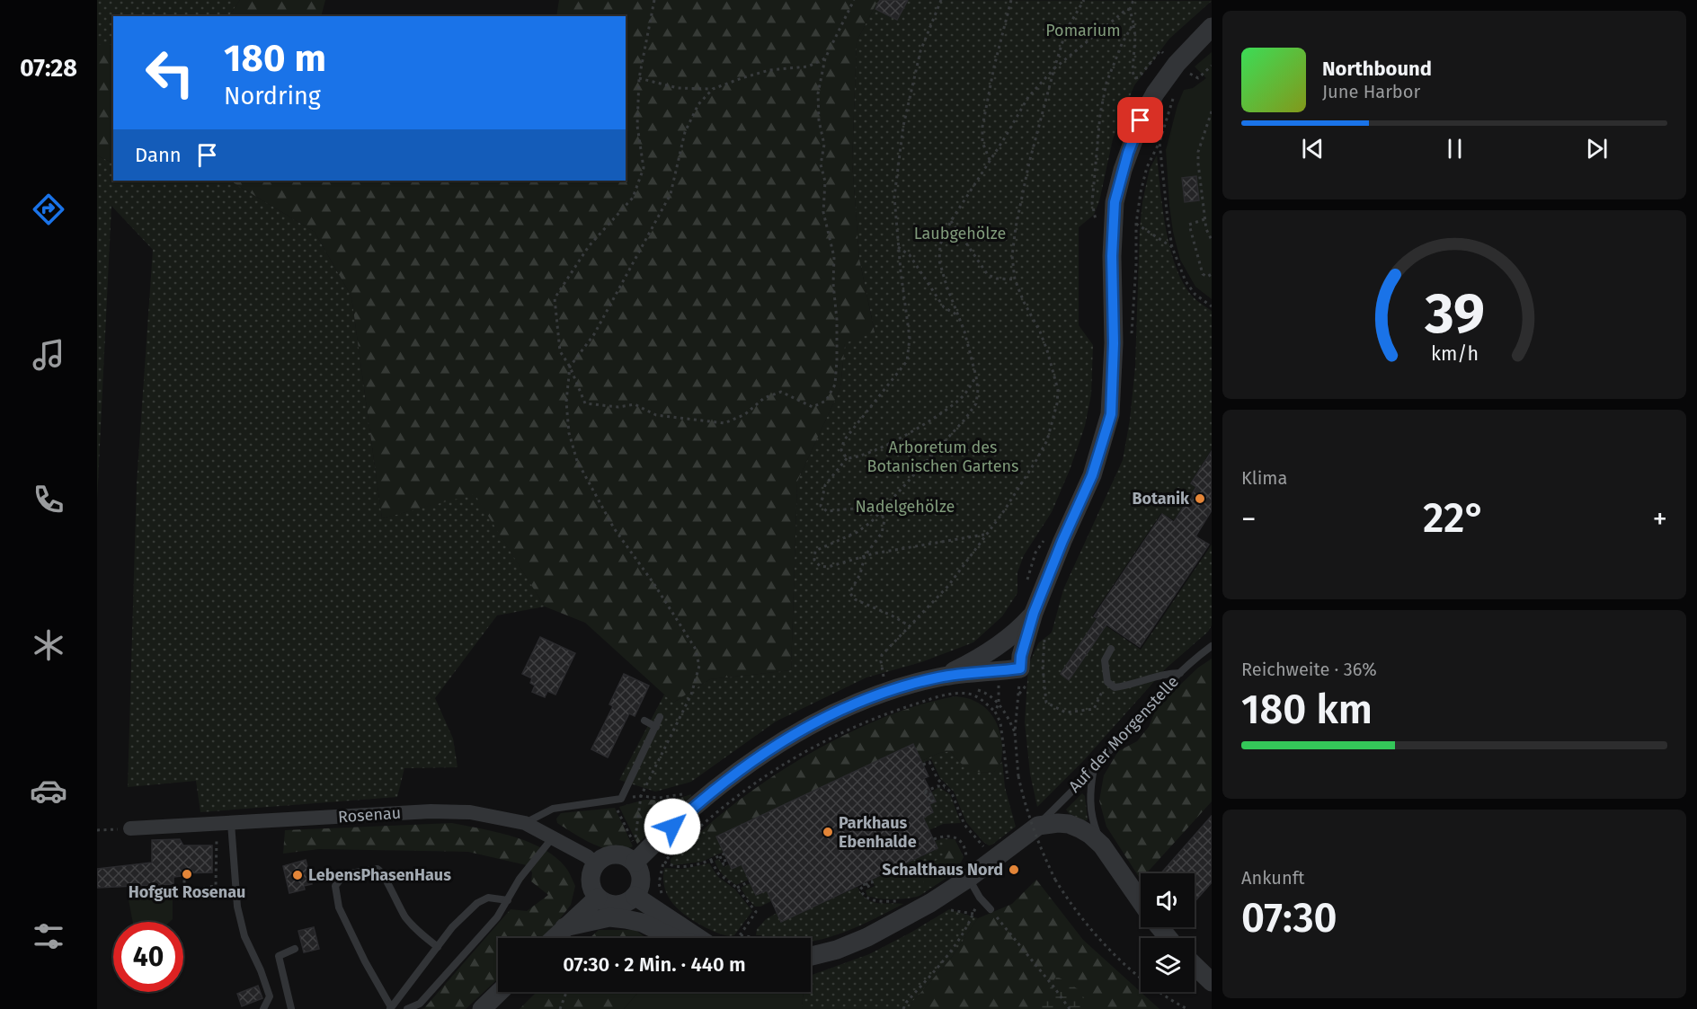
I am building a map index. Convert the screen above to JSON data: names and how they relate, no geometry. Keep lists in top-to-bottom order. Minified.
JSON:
{"streets":{"street":["Rosenau"],"lane":["Auf der Morgenstelle"]},"parks":["Pomarium","Laubgehölze","Arboretum des Botanischen Gartens","Nadelgehölze"],"places":["Botanik","Parkhaus Ebenhalde","Schalthaus Nord","Hofgut Rosenau","LebensPhasenHaus"],"page":{"tabs":"07:28","turn":["180 m","Nordring"],"song":["Northbound","June Harbor"],"then":"Dann","tile":["Klima",["Reichweite · 36%","180 km"],["Ankunft","07:30"]],"heat":["−","22°","+"],"limit":"40","trip":"07:30 · 2 Min. · 440 m","gauge":["39","km/h"]}}
